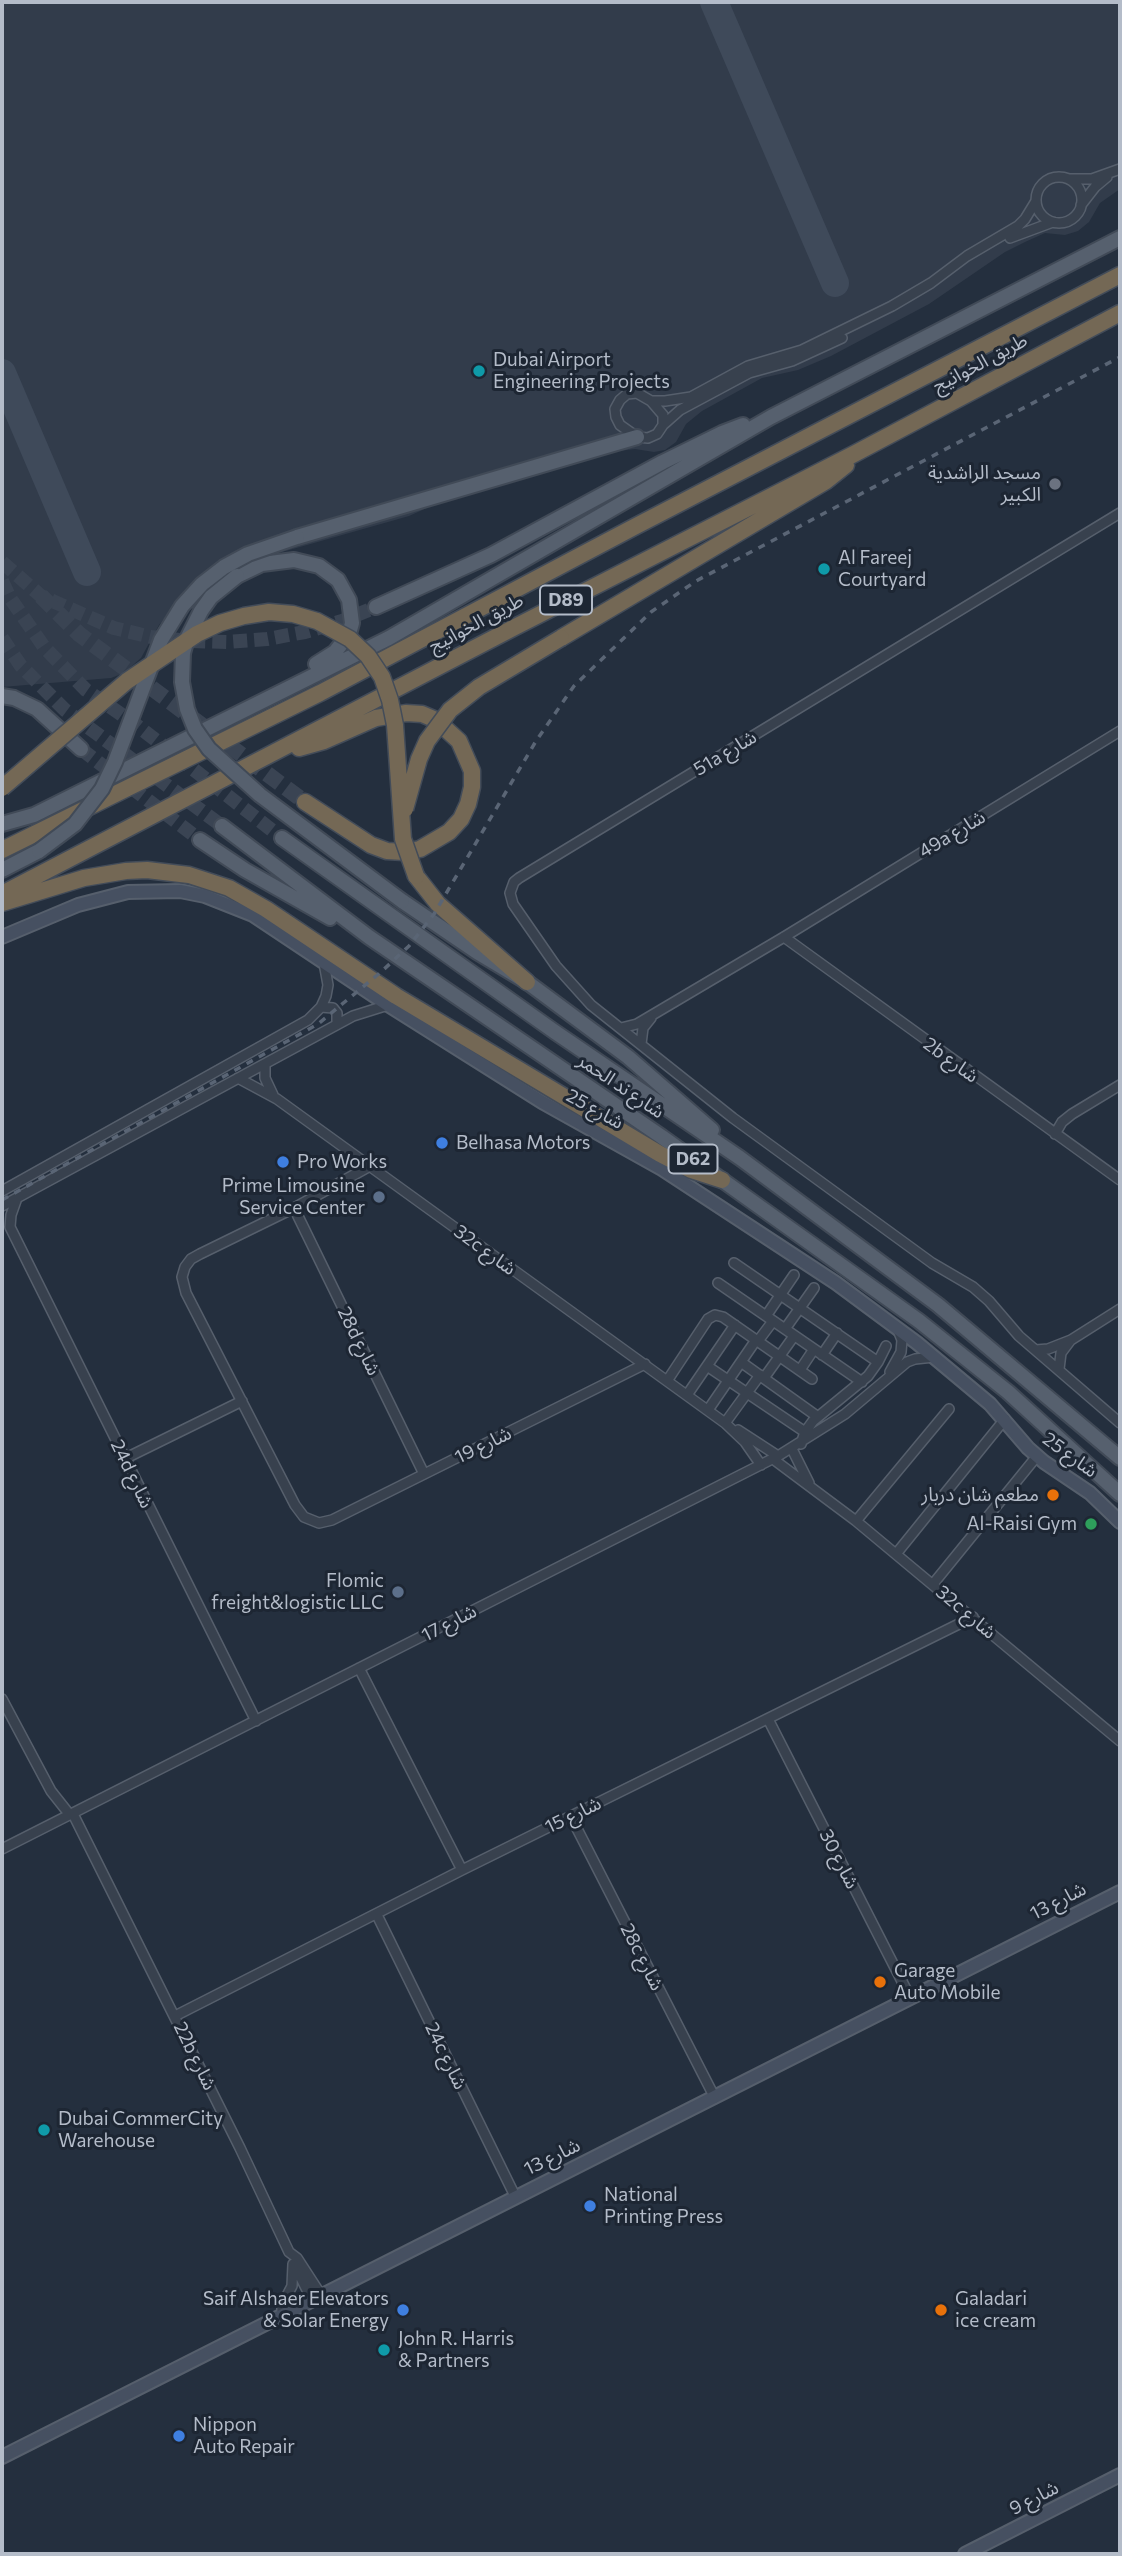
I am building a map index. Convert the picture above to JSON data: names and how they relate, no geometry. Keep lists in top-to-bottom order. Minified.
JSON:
{"streets":{"highway":["طريق الخوانيج","D89"],"main road":["شارع ند الحمر","D62"],"street":["51a شارع","49a شارع","2b شارع","شارع 25","32c شارع","28d شارع","شارع 19","24d شارع","شارع 17","شارع 15","شارع 30","شارع 13","28c شارع","22b شارع","24c شارع","شارع 9"]},"crossings":[["51a شارع","49a شارع"],["49a شارع","2b شارع"],["شارع 25","شارع 17"],["32c شارع","شارع 19"],["32c شارع","شارع 17"],["32c شارع","شارع 15"],["28d شارع","شارع 19"],["24d شارع","شارع 17"],["شارع 17","22b شارع"],["شارع 15","شارع 30"],["شارع 15","28c شارع"],["شارع 15","22b شارع"],["شارع 15","24c شارع"],["شارع 30","شارع 13"],["شارع 13","28c شارع"],["شارع 13","22b شارع"],["شارع 13","24c شارع"]],"places":["Dubai Airport Engineering Projects","مسجد الراشدية الكبير","Al Fareej Courtyard","Belhasa Motors","Pro Works","Prime Limousine Service Center","مطعم شان دربار","Al-Raisi Gym","Flomic freight&logistic LLC","Garage Auto Mobile","Dubai CommerCity Warehouse","National Printing Press","Saif Alshaer Elevators & Solar Energy","Galadari ice cream","John R. Harris & Partners","Nippon Auto Repair"]}
